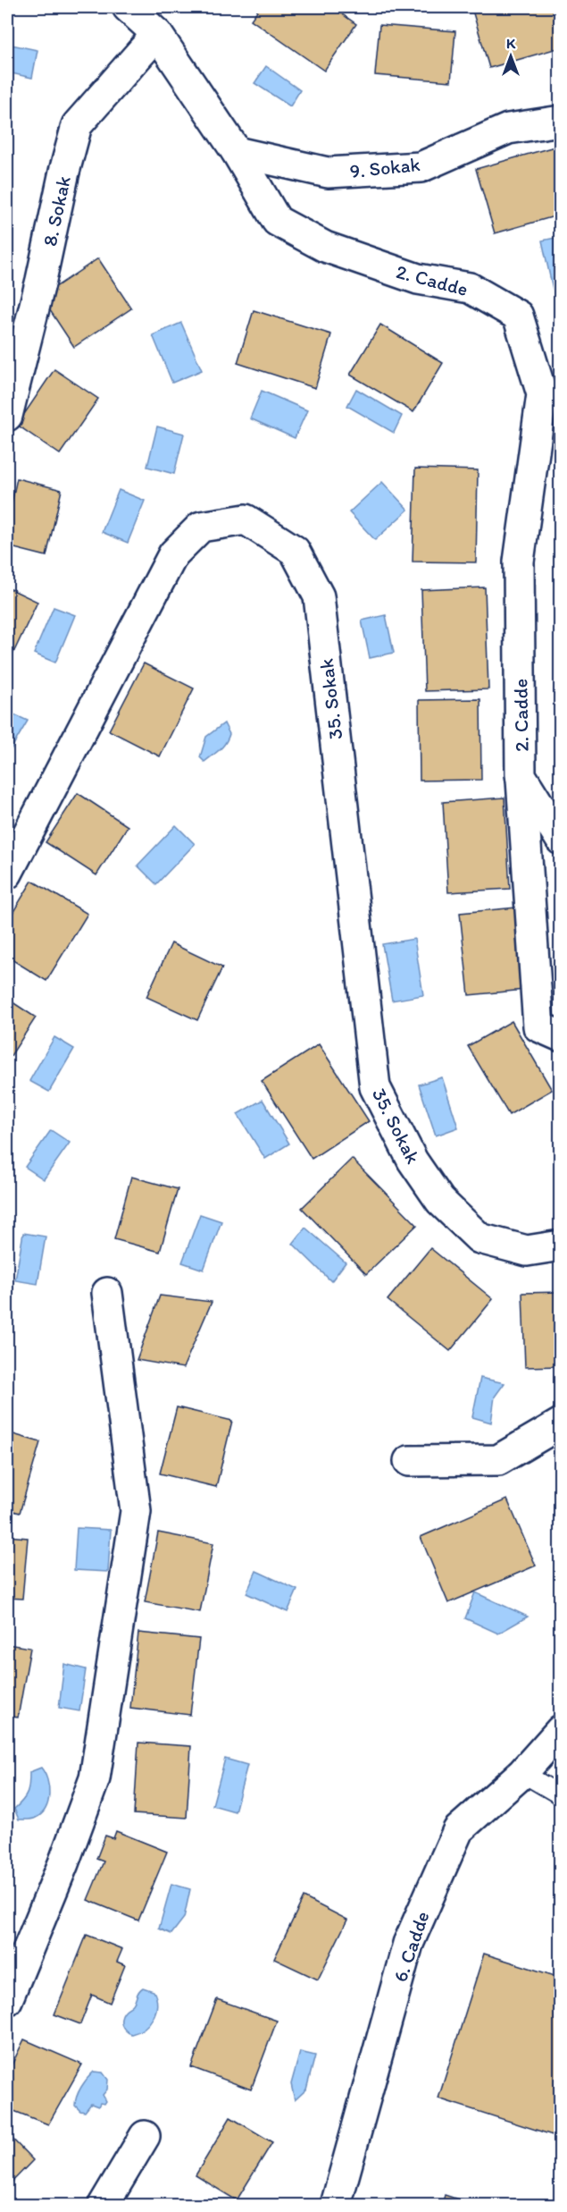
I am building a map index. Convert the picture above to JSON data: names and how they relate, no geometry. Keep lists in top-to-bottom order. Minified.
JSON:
{"streets":{"street":["9. Sokak","8. Sokak","2. Cadde","35. Sokak","6. Cadde"]},"crossings":[["9. Sokak","2. Cadde"],["8. Sokak","2. Cadde"]],"north":"top"}
